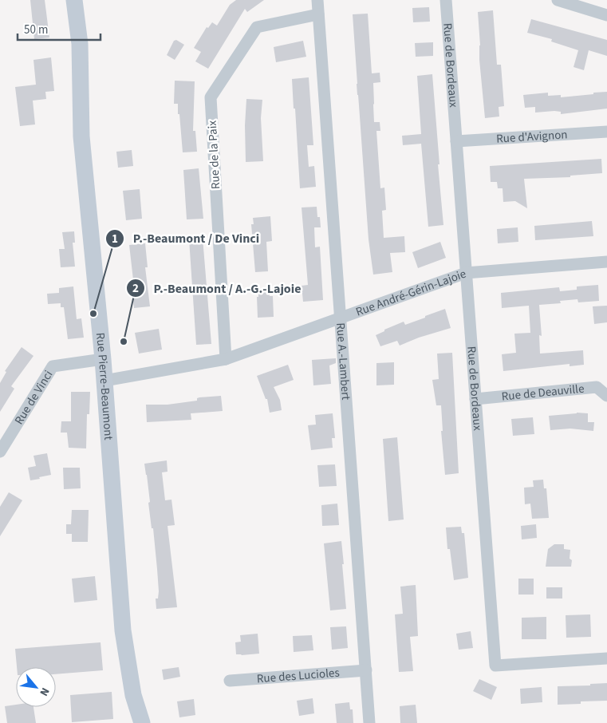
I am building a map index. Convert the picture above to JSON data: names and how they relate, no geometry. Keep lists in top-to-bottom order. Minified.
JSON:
{"streets":{"main road":["Rue Pierre-Beaumont"],"street":["Rue de Bordeaux","Rue d'Avignon","Rue de la Paix","Rue André-Gérin-Lajoie","Rue A.-Lambert","Rue de Deauville","Rue de Vinci","Rue des Lucioles"]},"crossings":[["Rue de Bordeaux","Rue d'Avignon"],["Rue de Bordeaux","Rue André-Gérin-Lajoie"],["Rue de Bordeaux","Rue de Deauville"],["Rue de la Paix","Rue André-Gérin-Lajoie"],["Rue de la Paix","Rue A.-Lambert"],["Rue André-Gérin-Lajoie","Rue A.-Lambert"],["Rue André-Gérin-Lajoie","Rue Pierre-Beaumont"],["Rue A.-Lambert","Rue des Lucioles"],["Rue Pierre-Beaumont","Rue de Vinci"]],"places":["P.-Beaumont / De Vinci","P.-Beaumont / A.-G.-Lajoie"],"scale_bar":"50 m","north":"bottom right"}
